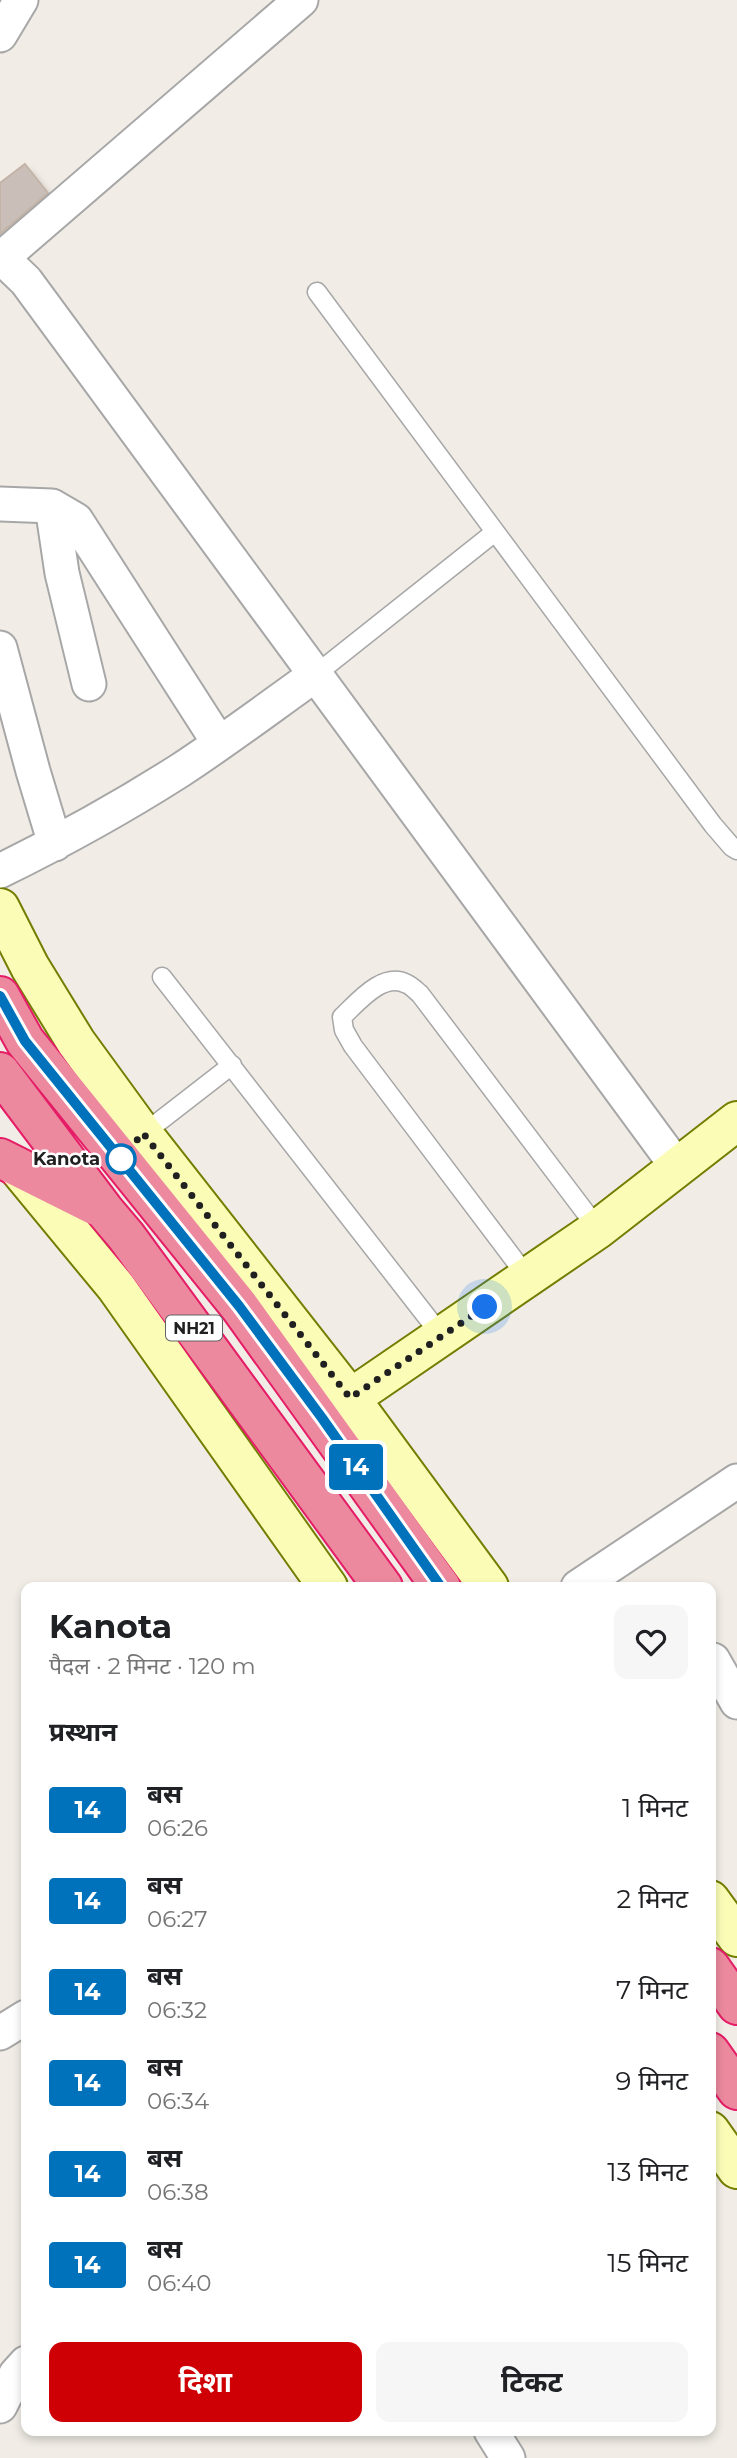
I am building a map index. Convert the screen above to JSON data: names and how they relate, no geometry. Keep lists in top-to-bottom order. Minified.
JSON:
{"streets":{"highway":["NH21"]},"places":["Kanota"],"lines":["bus line 14"],"page":{"on_map":"14","heading":[["Kanota","पैदल · 2 मिनट · 120 m"],"प्रस्थान"],"list":[{"mark":"14","name":"बस","note":"06:26","value":"1 मिनट"},{"mark":"14","name":"बस","note":"06:27","value":"2 मिनट"},{"mark":"14","name":"बस","note":"06:32","value":"7 मिनट"},{"mark":"14","name":"बस","note":"06:34","value":"9 मिनट"},{"mark":"14","name":"बस","note":"06:38","value":"13 मिनट"},{"mark":"14","name":"बस","note":"06:40","value":"15 मिनट"}],"buttons":["दिशा","टिकट"]}}
